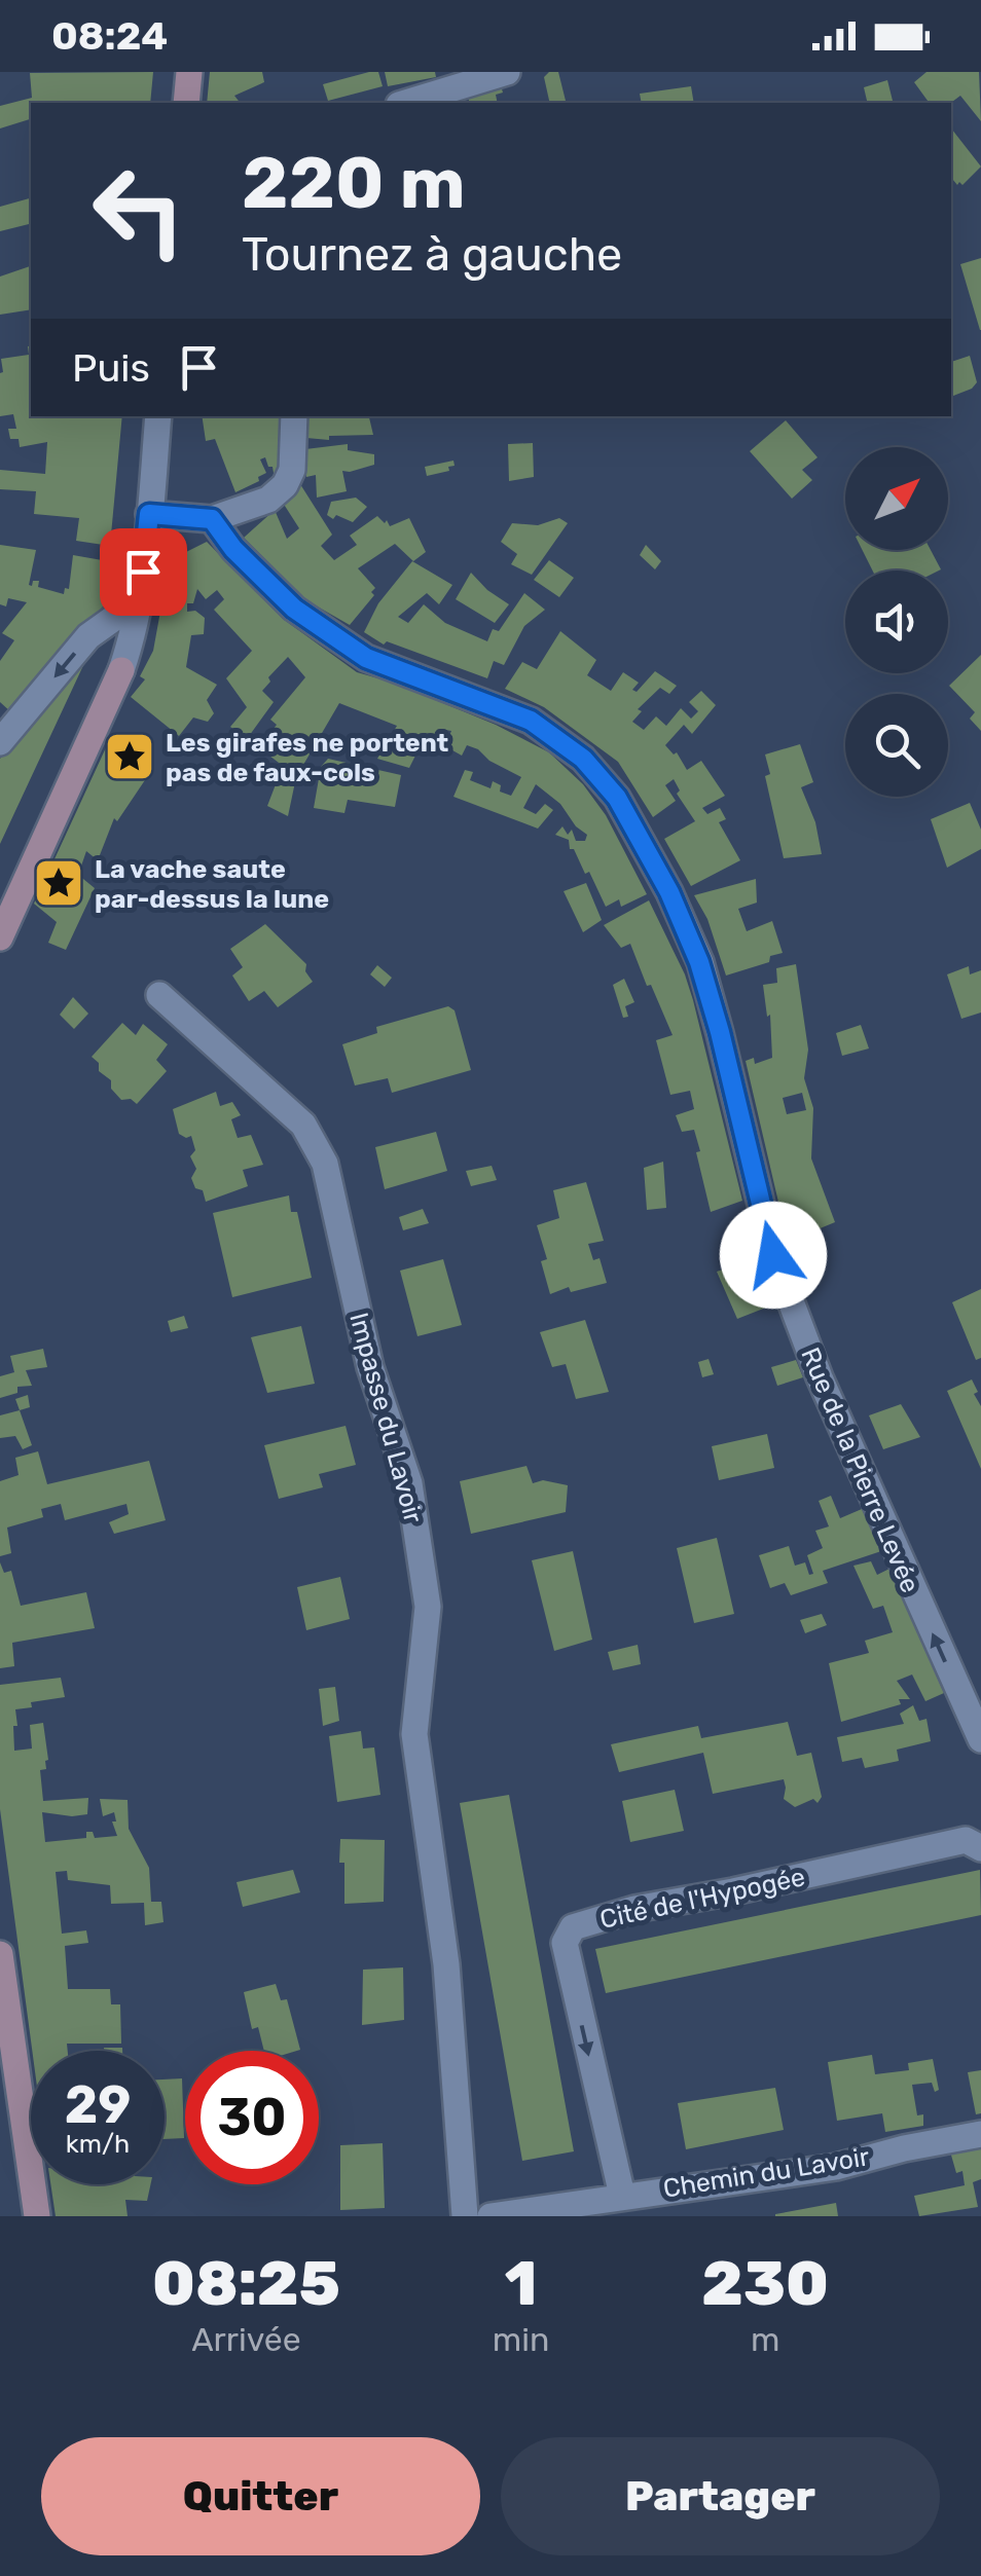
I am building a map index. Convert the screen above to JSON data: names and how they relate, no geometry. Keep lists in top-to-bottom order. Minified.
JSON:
{"streets":{"street":["Impasse du Lavoir","Rue de la Pierre Levée","Cité de l'Hypogée","Chemin du Lavoir"]},"crossings":[["Cité de l'Hypogée","Chemin du Lavoir"]],"one_way":["Rue de la Pierre Levée"],"places":{"place":["Les girafes ne portent pas de faux-cols","La vache saute par-dessus la lune"]},"north":"top right","page":{"status":"08:24","turn":["220 m","Tournez à gauche"],"then":"Puis","speed":"29 km/h","limit":"30","eta":["08:25","Arrivée","1","min","230","m"],"buttons":["Quitter","Partager"]}}
